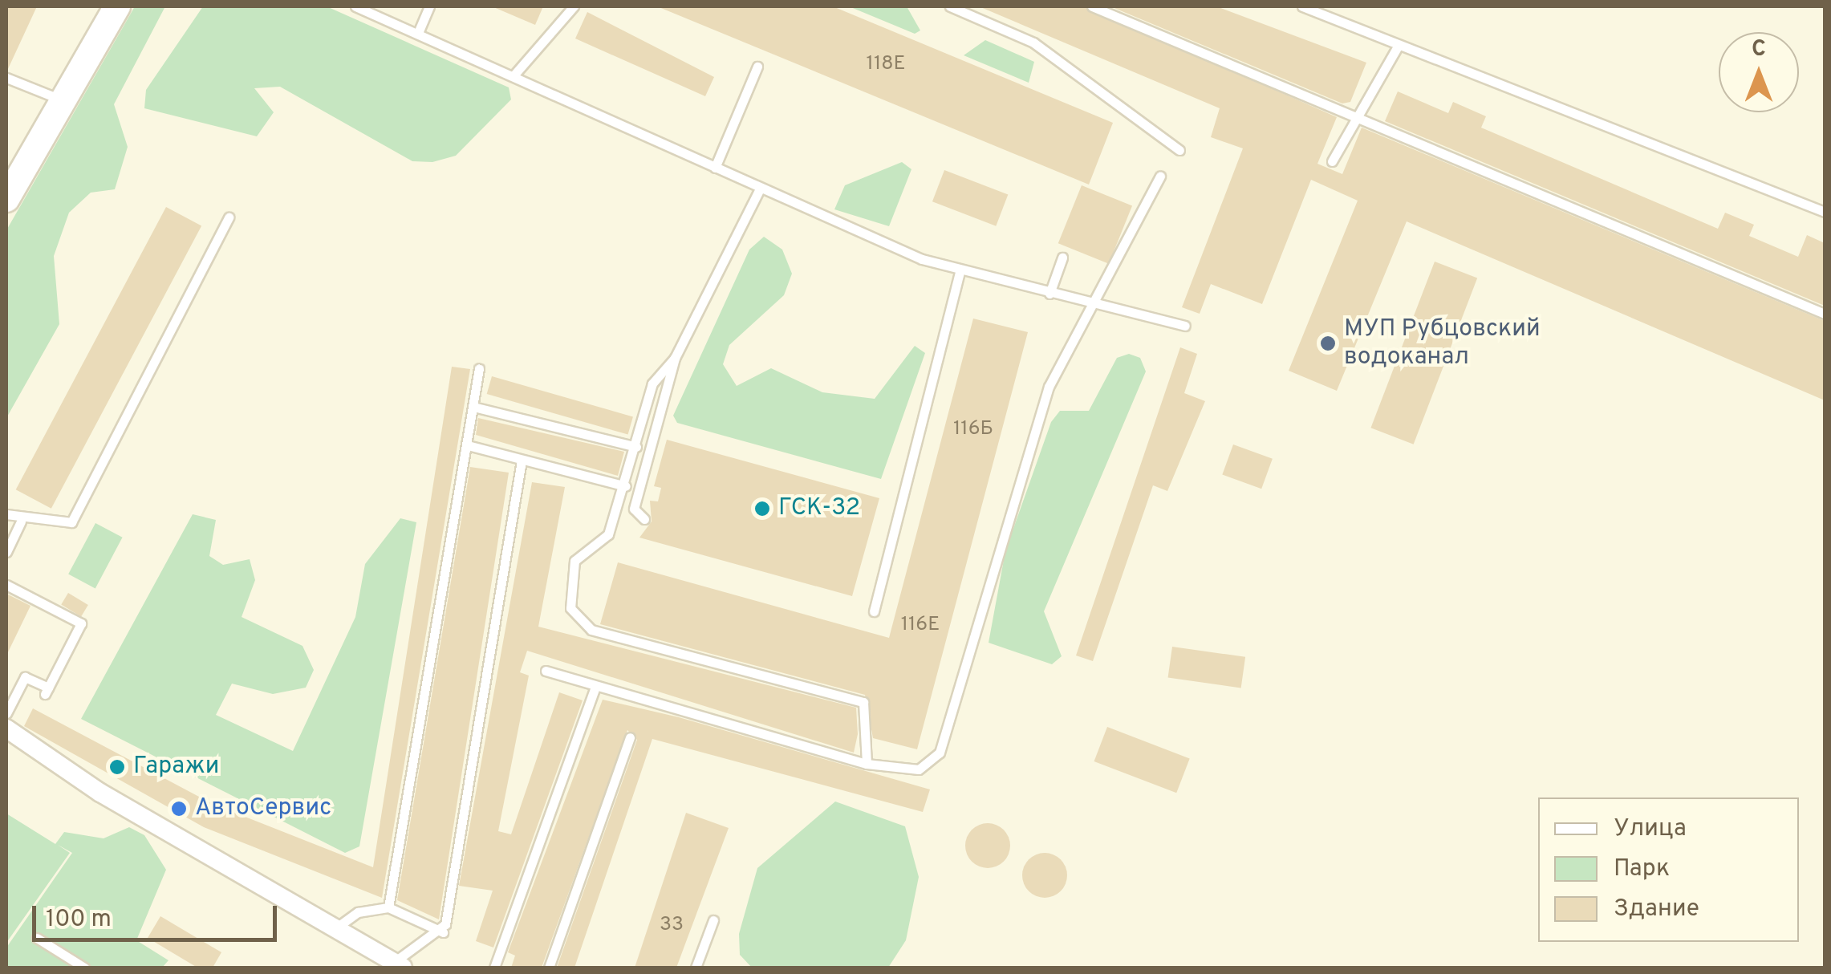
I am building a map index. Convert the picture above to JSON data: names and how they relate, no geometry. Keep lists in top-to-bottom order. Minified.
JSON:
{"places":["МУП Рубцовский водоканал","ГСК-32","Гаражи","АвтоСервис"],"house_numbers":["118Е","116Б","116Е","33"],"legend":["Улица","Парк","Здание"],"scale_bar":"100 m","north":"top"}
